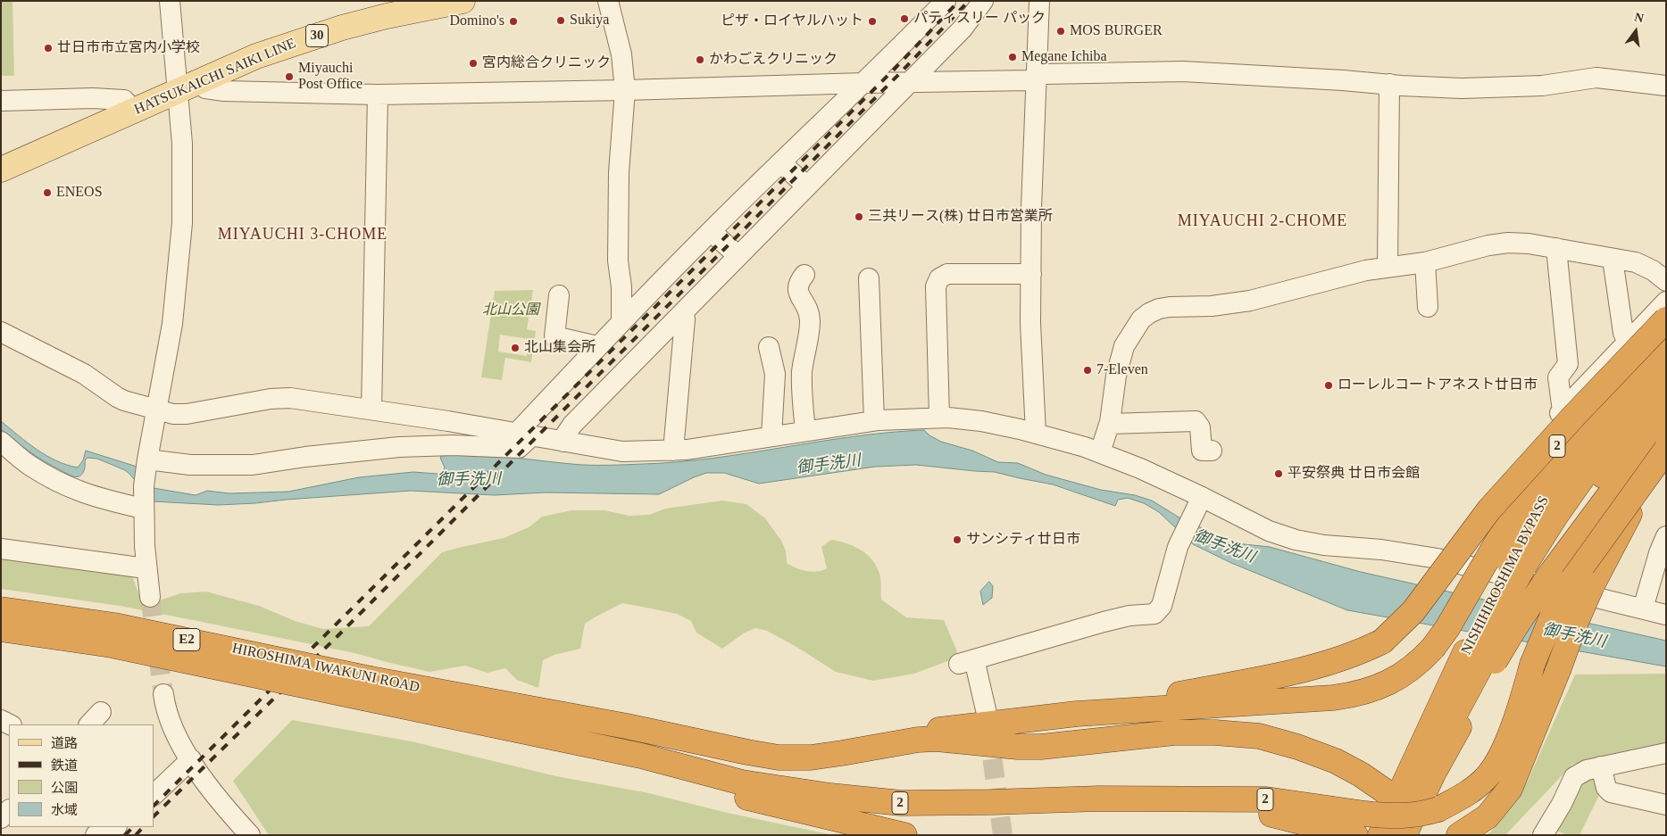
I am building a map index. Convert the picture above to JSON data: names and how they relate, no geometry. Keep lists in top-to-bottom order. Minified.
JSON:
{"streets":{"highway":["2","NISHIHIROSHIMA BYPASS","E2","HIROSHIMA IWAKUNI ROAD"],"main road":["30","HATSUKAICHI SAIKI LINE"]},"crossings":[["2","NISHIHIROSHIMA BYPASS"],["2","HIROSHIMA IWAKUNI ROAD"]],"districts":["MIYAUCHI 2-CHOME","MIYAUCHI 3-CHOME"],"water":["御手洗川"],"parks":["北山公園"],"places":["パティスリー パック","Sukiya","Domino's","ピザ・ロイヤルハット","MOS BURGER","廿日市市立宮内小学校","Megane Ichiba","かわごえクリニック","宮内総合クリニック","Miyauchi Post Office","ENEOS","三共リース(株) 廿日市営業所","北山集会所","7-Eleven","ローレルコートアネスト廿日市","平安祭典 廿日市会館","サンシティ廿日市"],"legend":["道路","鉄道","公園","水域"],"north":"top"}
